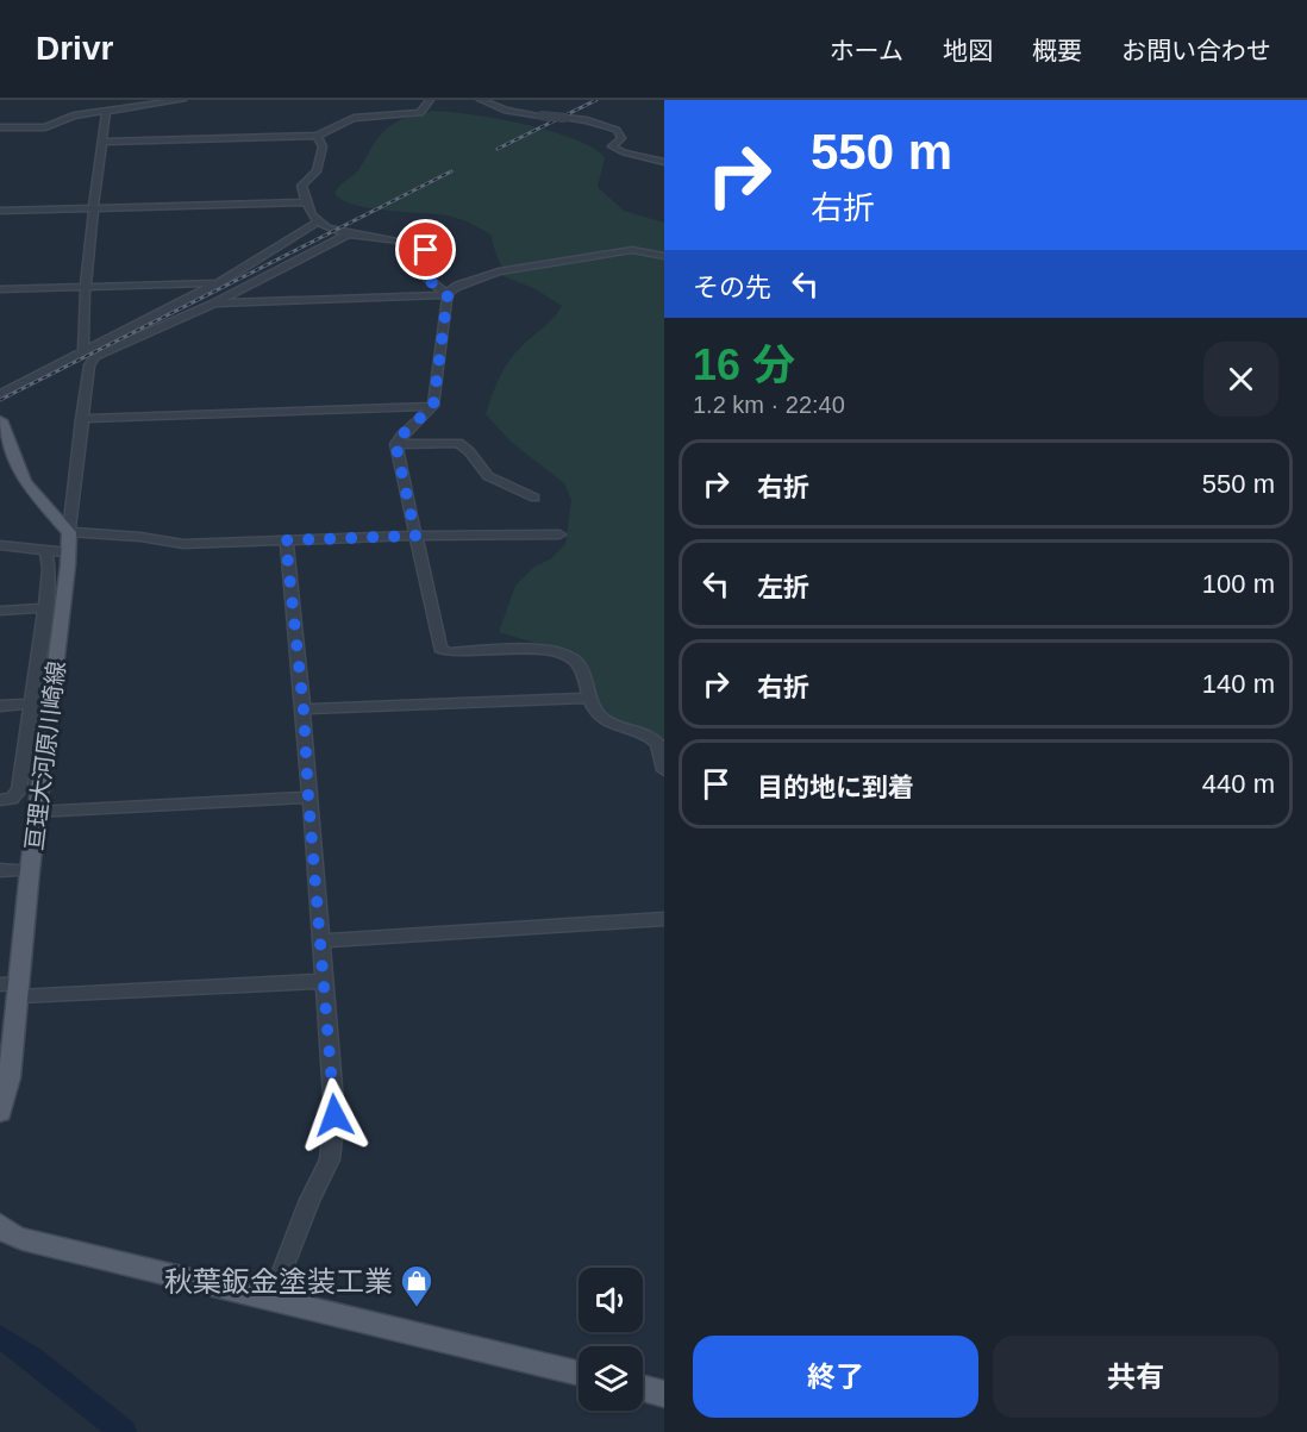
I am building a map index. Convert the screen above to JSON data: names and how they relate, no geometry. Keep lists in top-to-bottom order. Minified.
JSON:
{"streets":{"main road":["亘理大河原川崎線"]},"places":{"shop":["秋葉鈑金塗装工業"]},"page":{"header":"Drivr","nav":["ホーム","地図","概要","お問い合わせ"],"turn":["550 m","右折"],"then":"その先","heading":["16 分","1.2 km · 22:40"],"list":[{"name":"右折","value":"550 m"},{"name":"左折","value":"100 m"},{"name":"右折","value":"140 m"},{"name":"目的地に到着","value":"440 m"}],"buttons":["終了","共有"]}}
